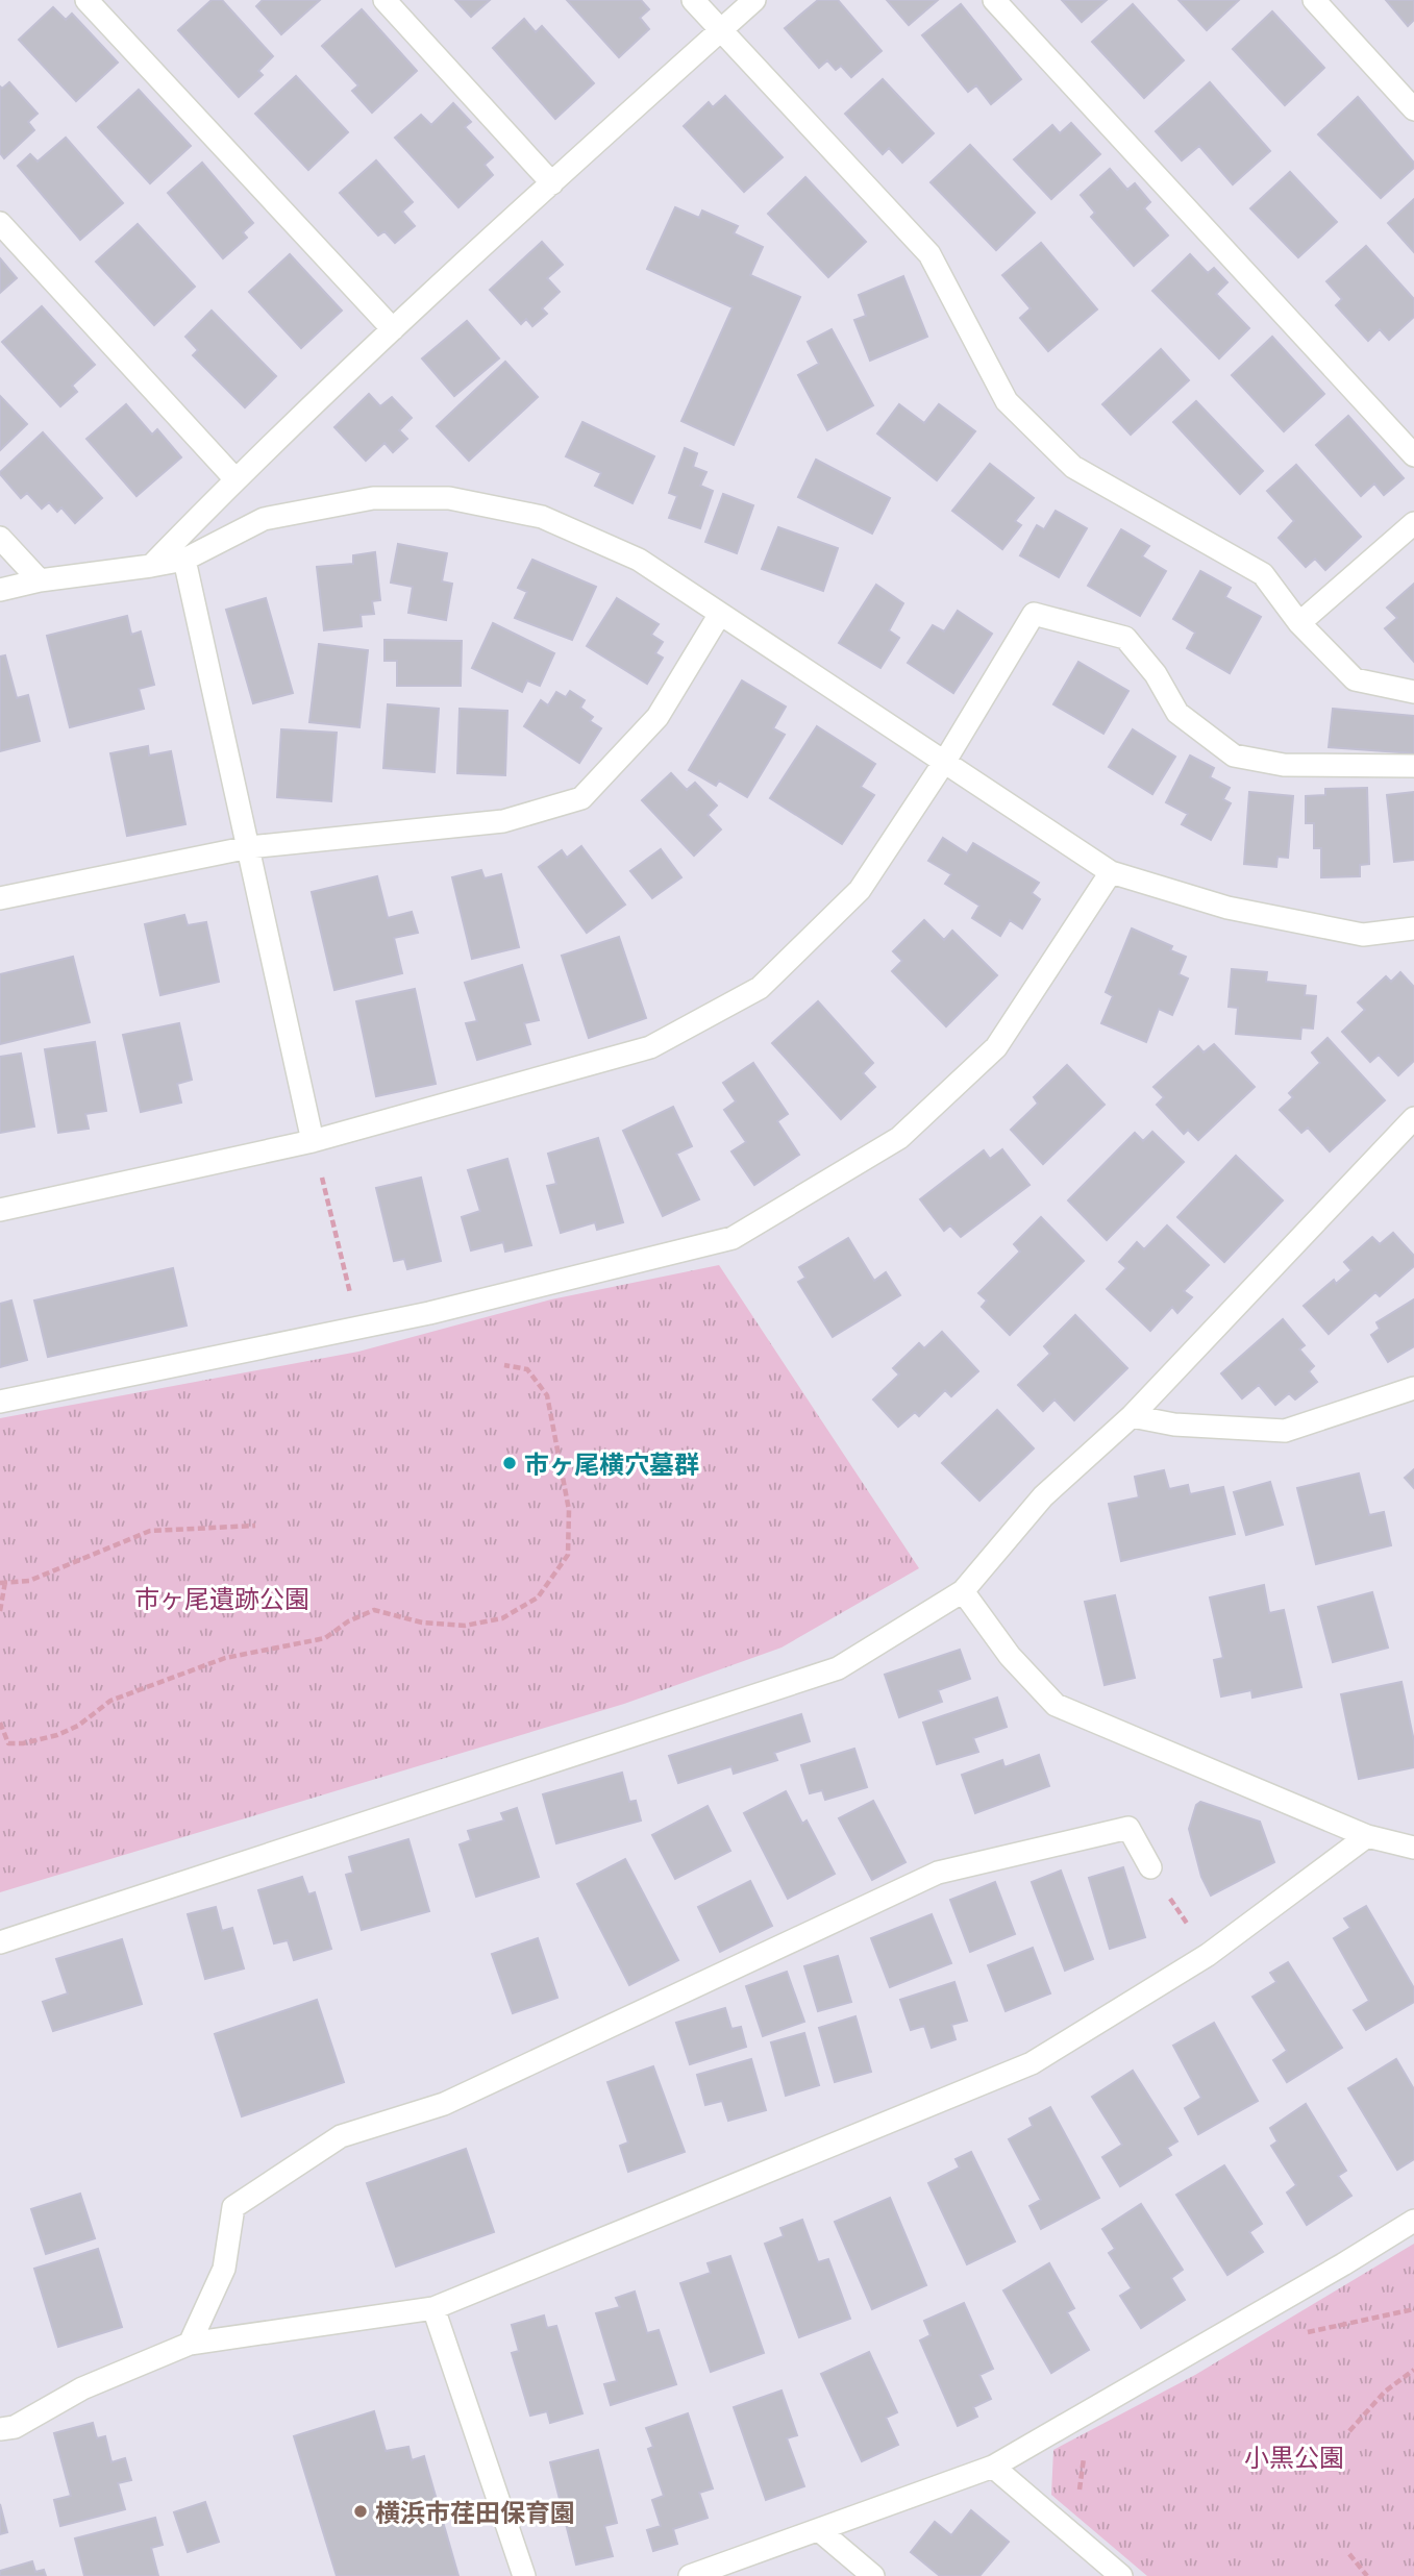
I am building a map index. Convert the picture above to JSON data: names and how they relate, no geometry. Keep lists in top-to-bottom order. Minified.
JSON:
{"parks":["市ヶ尾遺跡公園","小黒公園"],"places":["市ヶ尾横穴墓群","横浜市荏田保育園"]}
